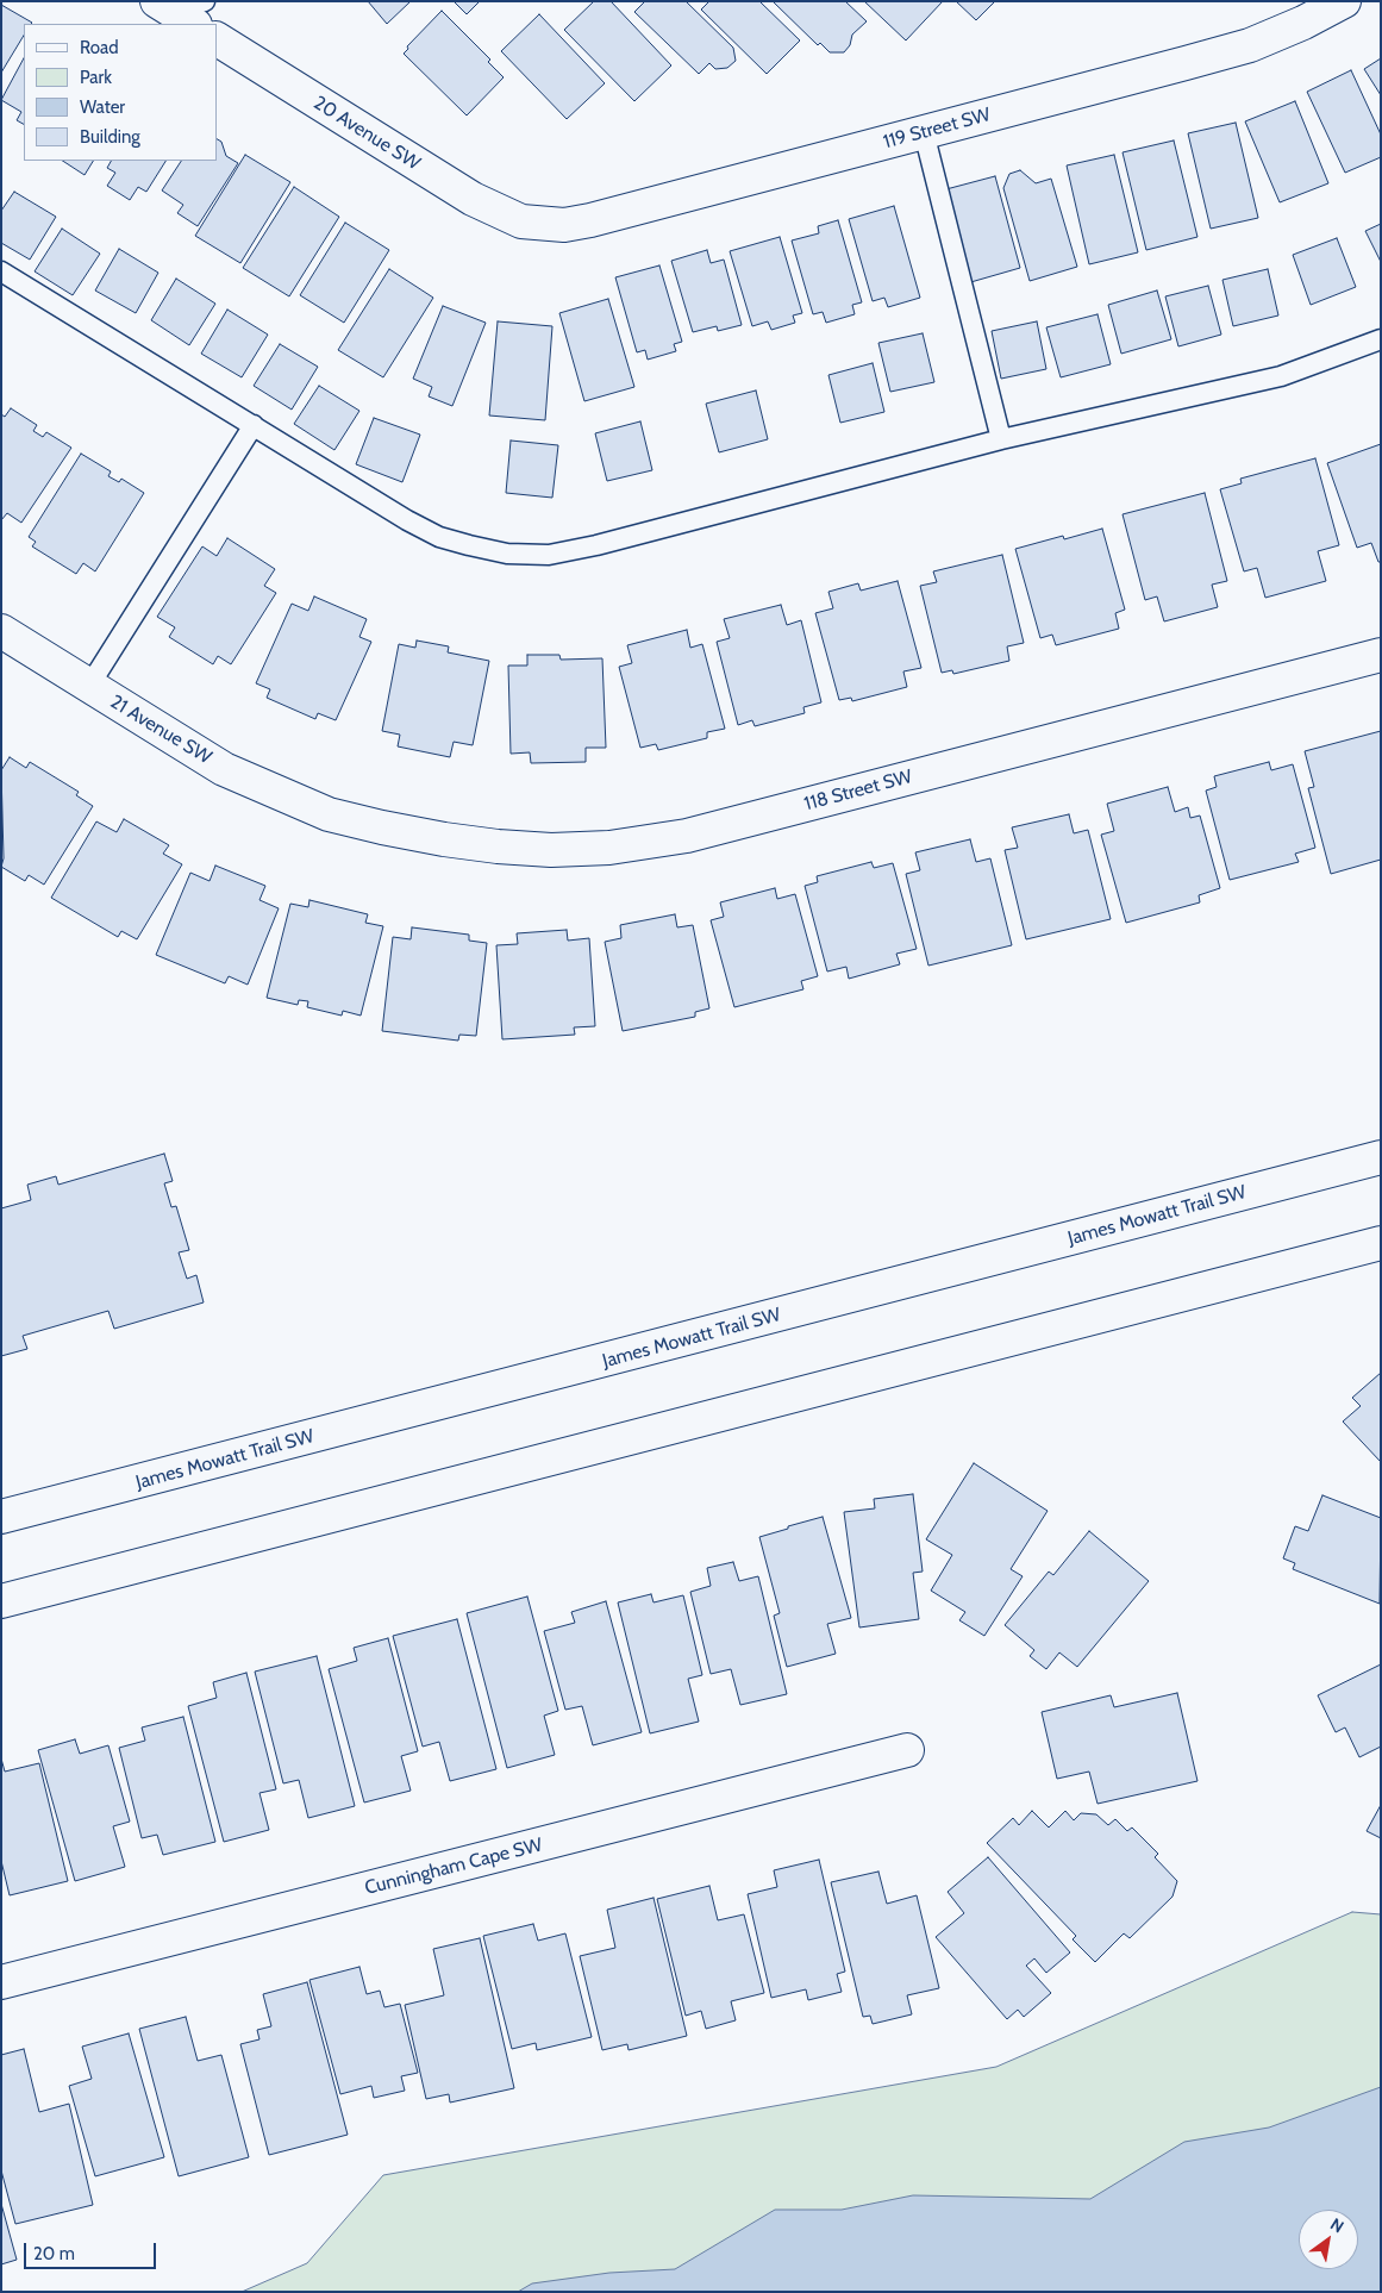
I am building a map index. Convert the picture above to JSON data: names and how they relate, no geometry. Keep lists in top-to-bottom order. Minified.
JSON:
{"streets":{"street":["119 Street SW","20 Avenue SW","21 Avenue SW","118 Street SW","James Mowatt Trail SW","Cunningham Cape SW"]},"crossings":[["119 Street SW","20 Avenue SW"],["21 Avenue SW","118 Street SW"]],"legend":["Road","Park","Water","Building"],"scale_bar":"20 m","north":"top right"}
